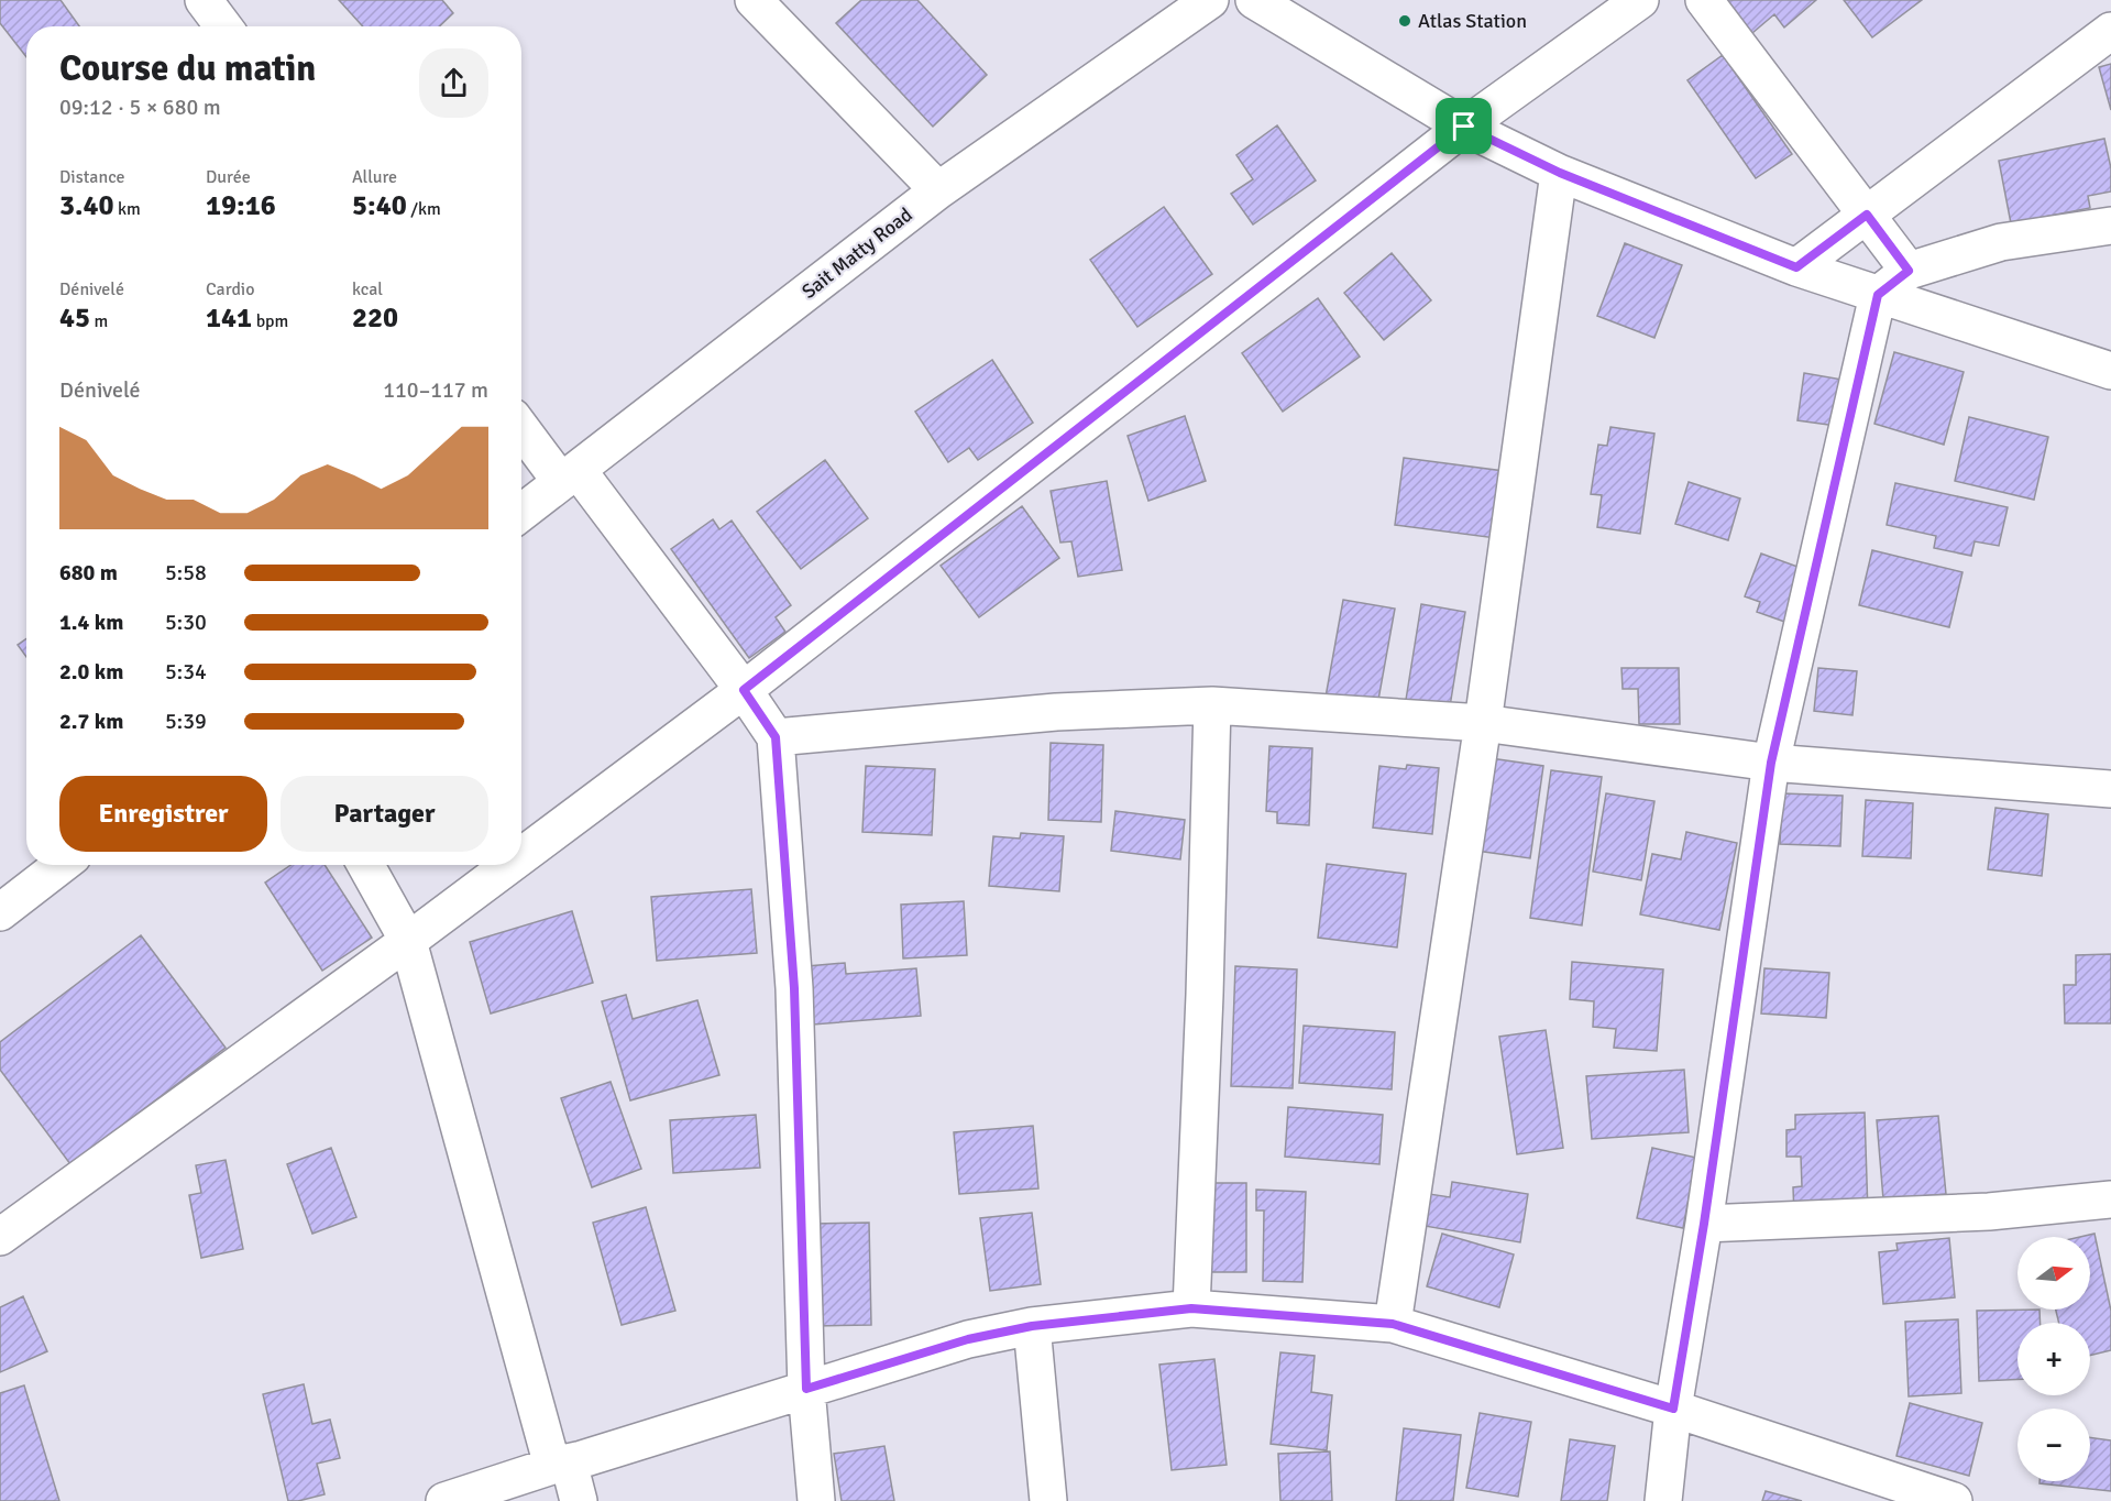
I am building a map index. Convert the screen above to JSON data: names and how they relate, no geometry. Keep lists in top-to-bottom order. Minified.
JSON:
{"streets":{"street":["Sait Matty Road"]},"places":["Atlas Station"],"north":"right","page":{"heading":["Course du matin","09:12 · 5 × 680 m"],"stats":[["Distance","3.40 km"],["Durée","19:16"],["Allure","5:40 /km"],["Dénivelé","45 m"],["Cardio","141 bpm"],["kcal","220"]],"chart":["Dénivelé","110–117 m"],"list":[{"name":"680 m","note":"5:58"},{"name":"1.4 km","note":"5:30"},{"name":"2.0 km","note":"5:34"},{"name":"2.7 km","note":"5:39"}],"buttons":["Enregistrer","Partager"],"map_buttons":["+","−"]}}
